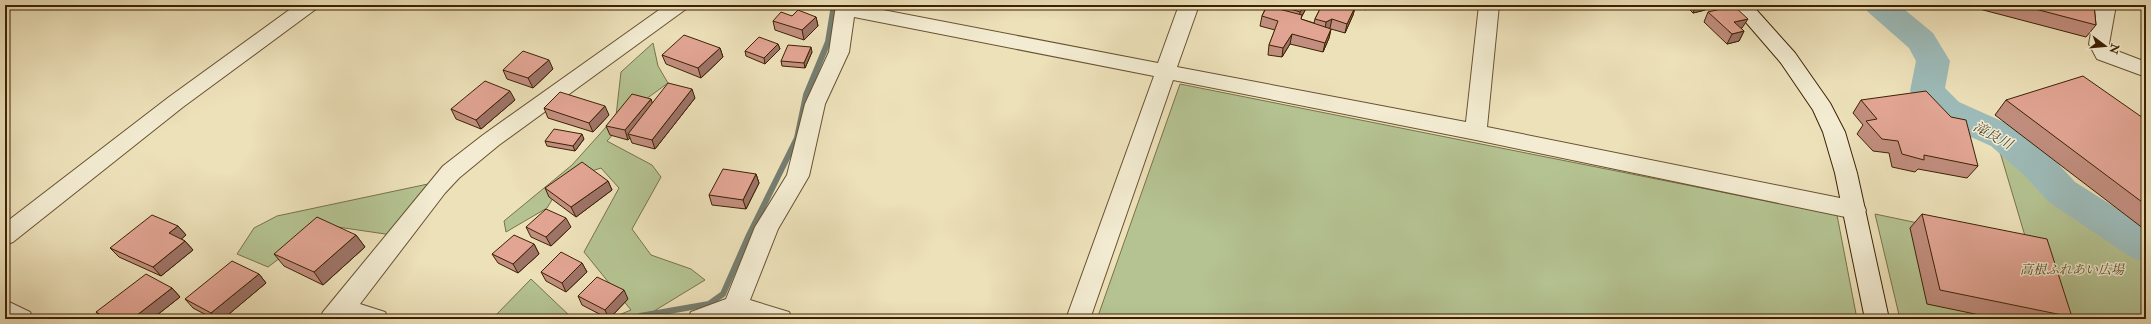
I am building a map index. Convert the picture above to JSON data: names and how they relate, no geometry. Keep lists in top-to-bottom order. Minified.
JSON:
{"water":["滝良川"],"parks":["高根ふれあい広場"],"north":"right"}
